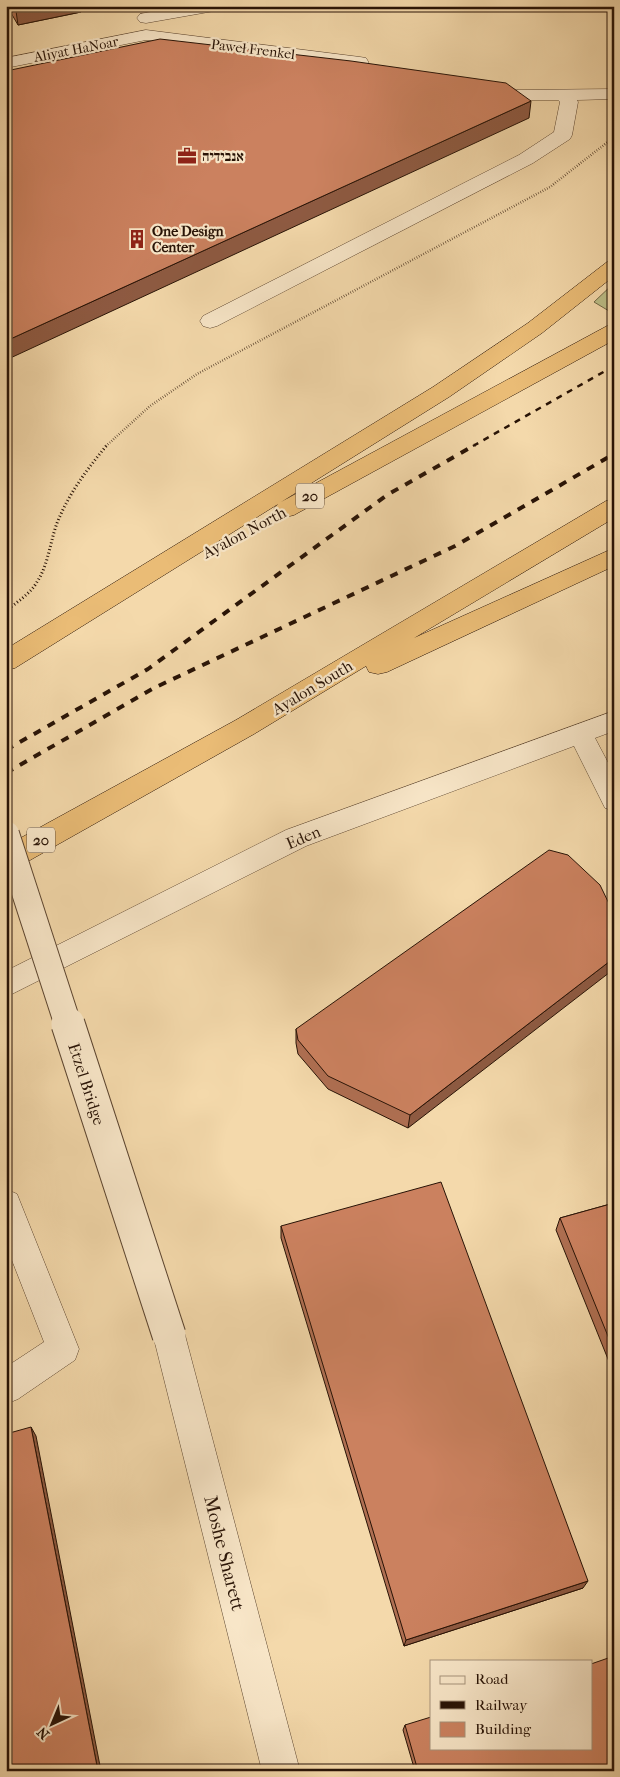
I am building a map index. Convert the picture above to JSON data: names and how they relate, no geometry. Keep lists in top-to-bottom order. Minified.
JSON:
{"streets":{"highway":["20","Ayalon North","Ayalon South"],"street":["Aliyat HaNoar","Paweł Frenkel","Eden","Etzel Bridge","Moshe Sharett"]},"crossings":[["Aliyat HaNoar","Paweł Frenkel"],["Etzel Bridge","Moshe Sharett"]],"places":{"office":["אנבידיה"],"building":["One Design Center"]},"legend":["Road","Railway","Building"],"north":"bottom left"}
